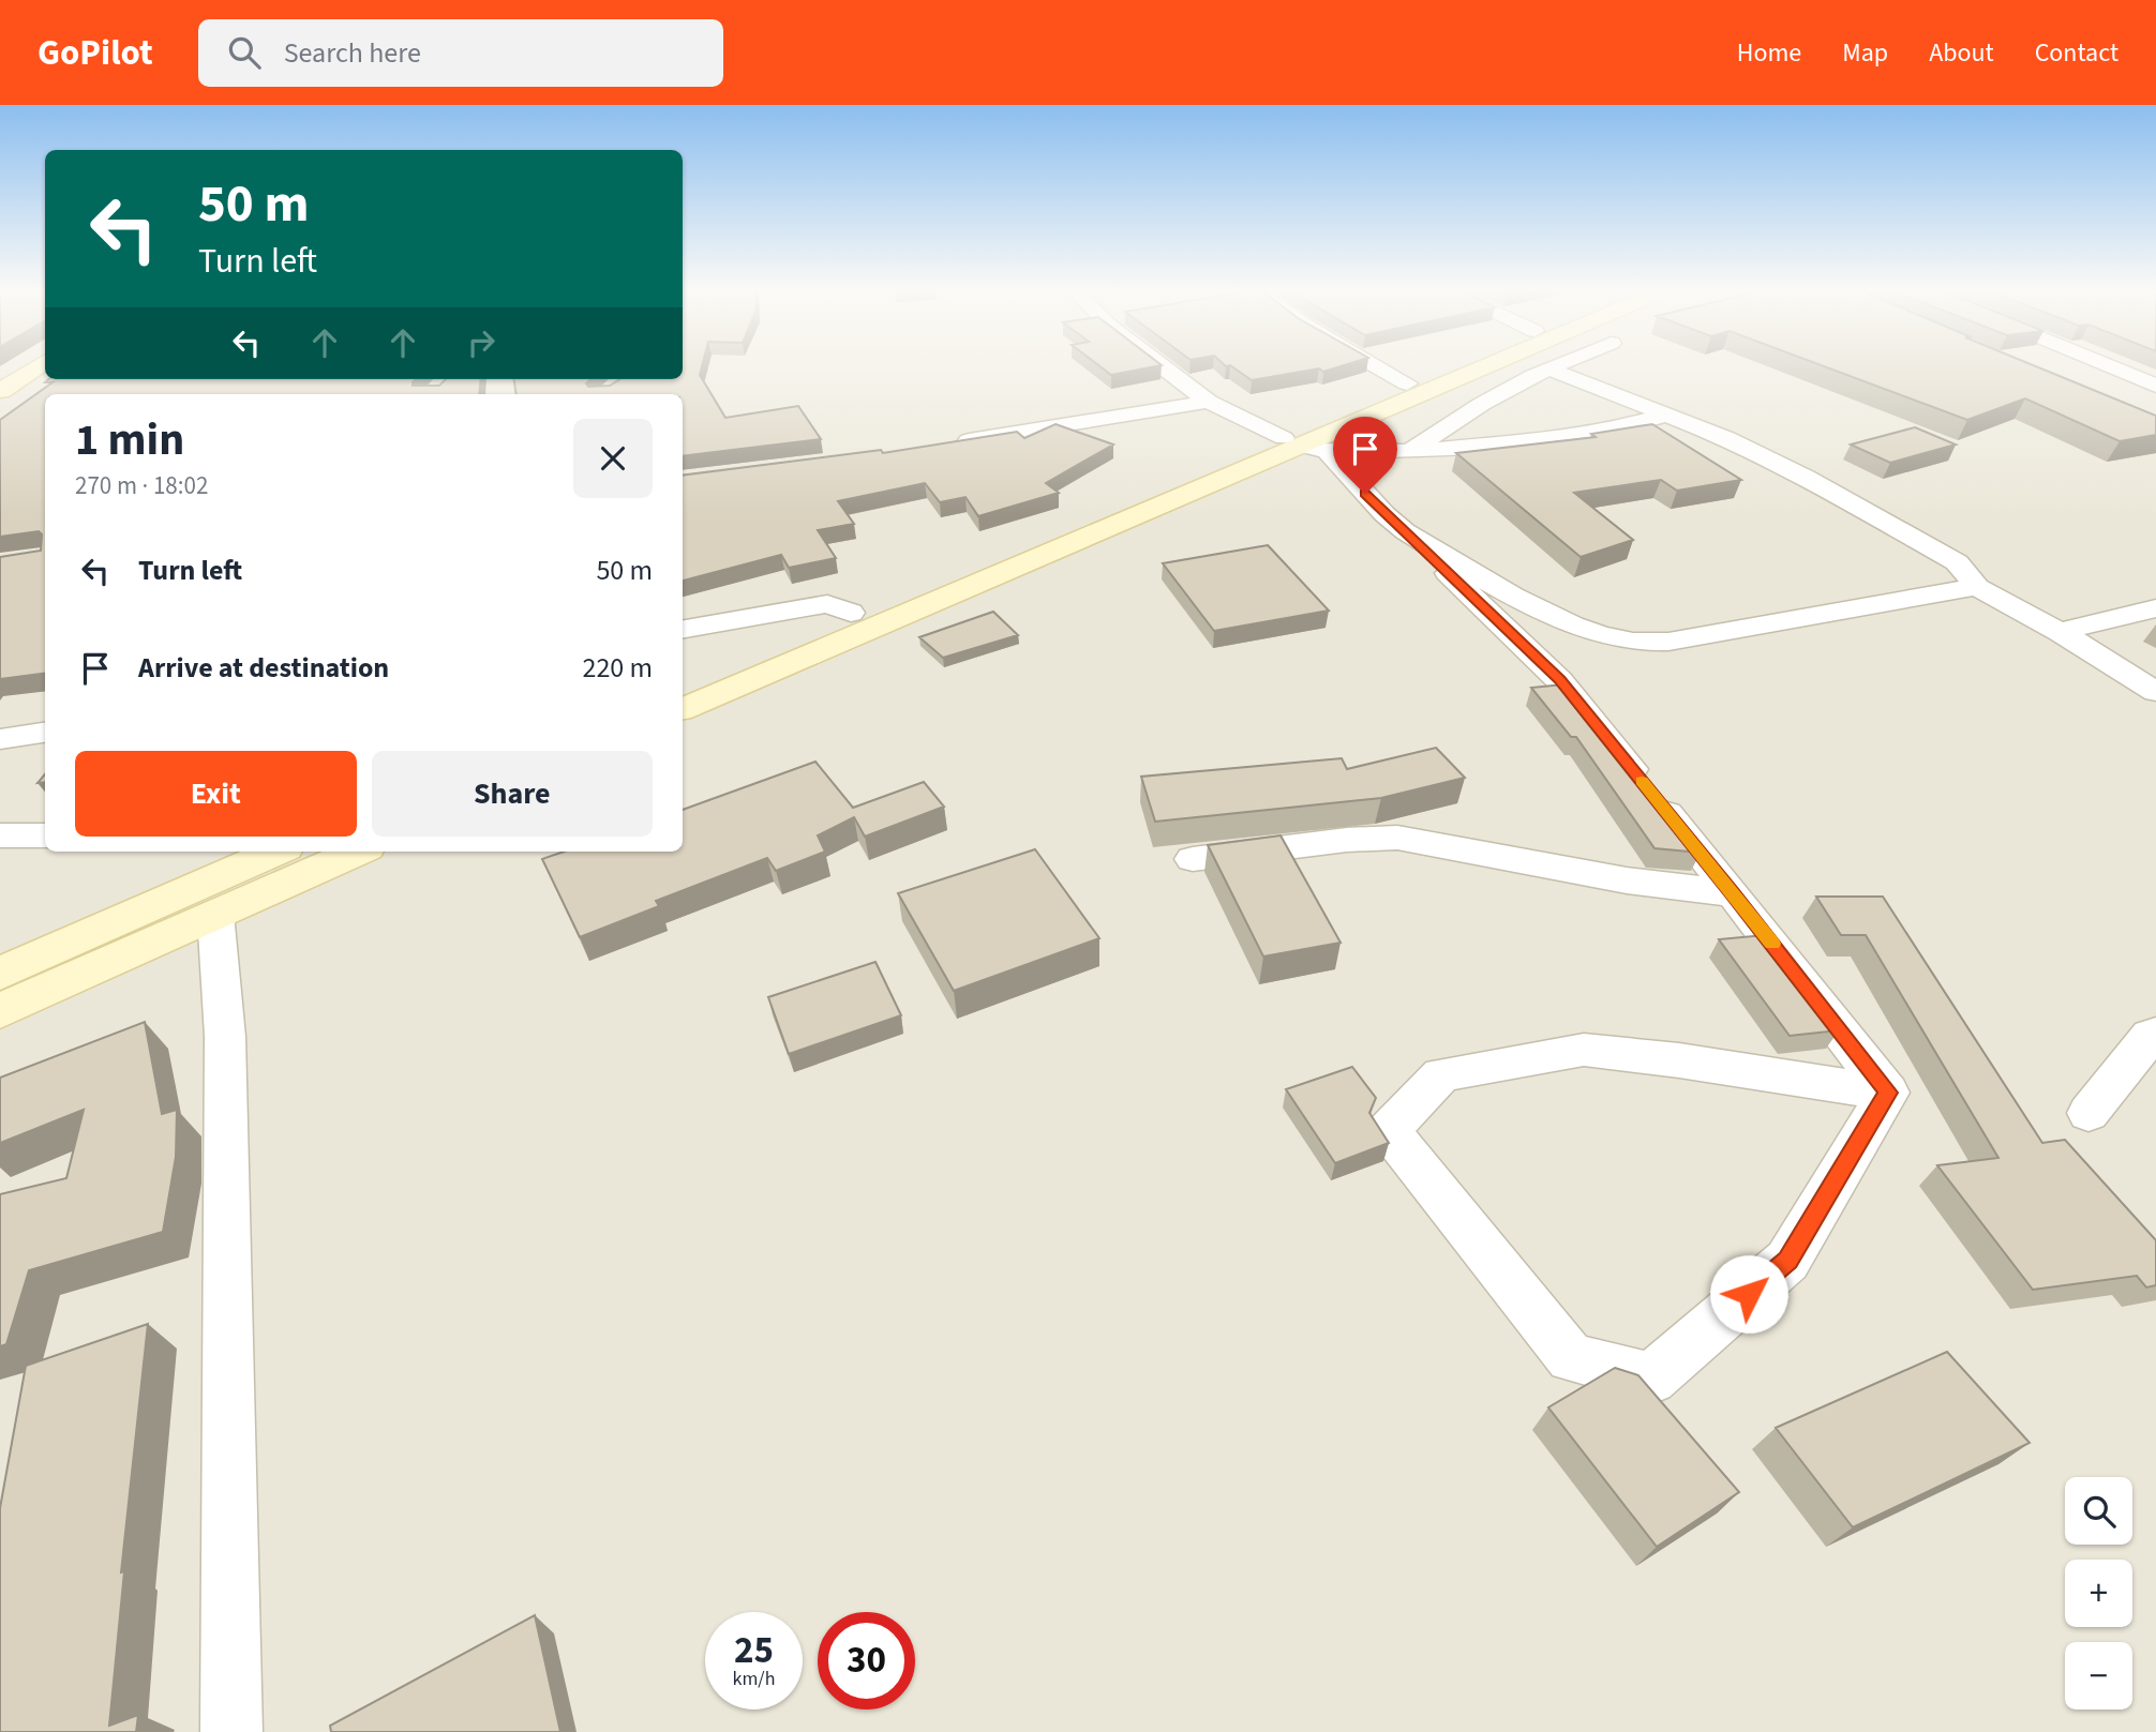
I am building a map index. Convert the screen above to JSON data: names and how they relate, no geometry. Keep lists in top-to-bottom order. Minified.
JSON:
{"page":{"header":"GoPilot","search":"Search here","nav":["Home","Map","About","Contact"],"turn":["50 m","Turn left"],"heading":["1 min","270 m · 18:02"],"list":[{"name":"Turn left","value":"50 m"},{"name":"Arrive at destination","value":"220 m"}],"buttons":["Exit","Share"],"map_buttons":["+","−"],"speed":"25 km/h","limit":"30"}}
